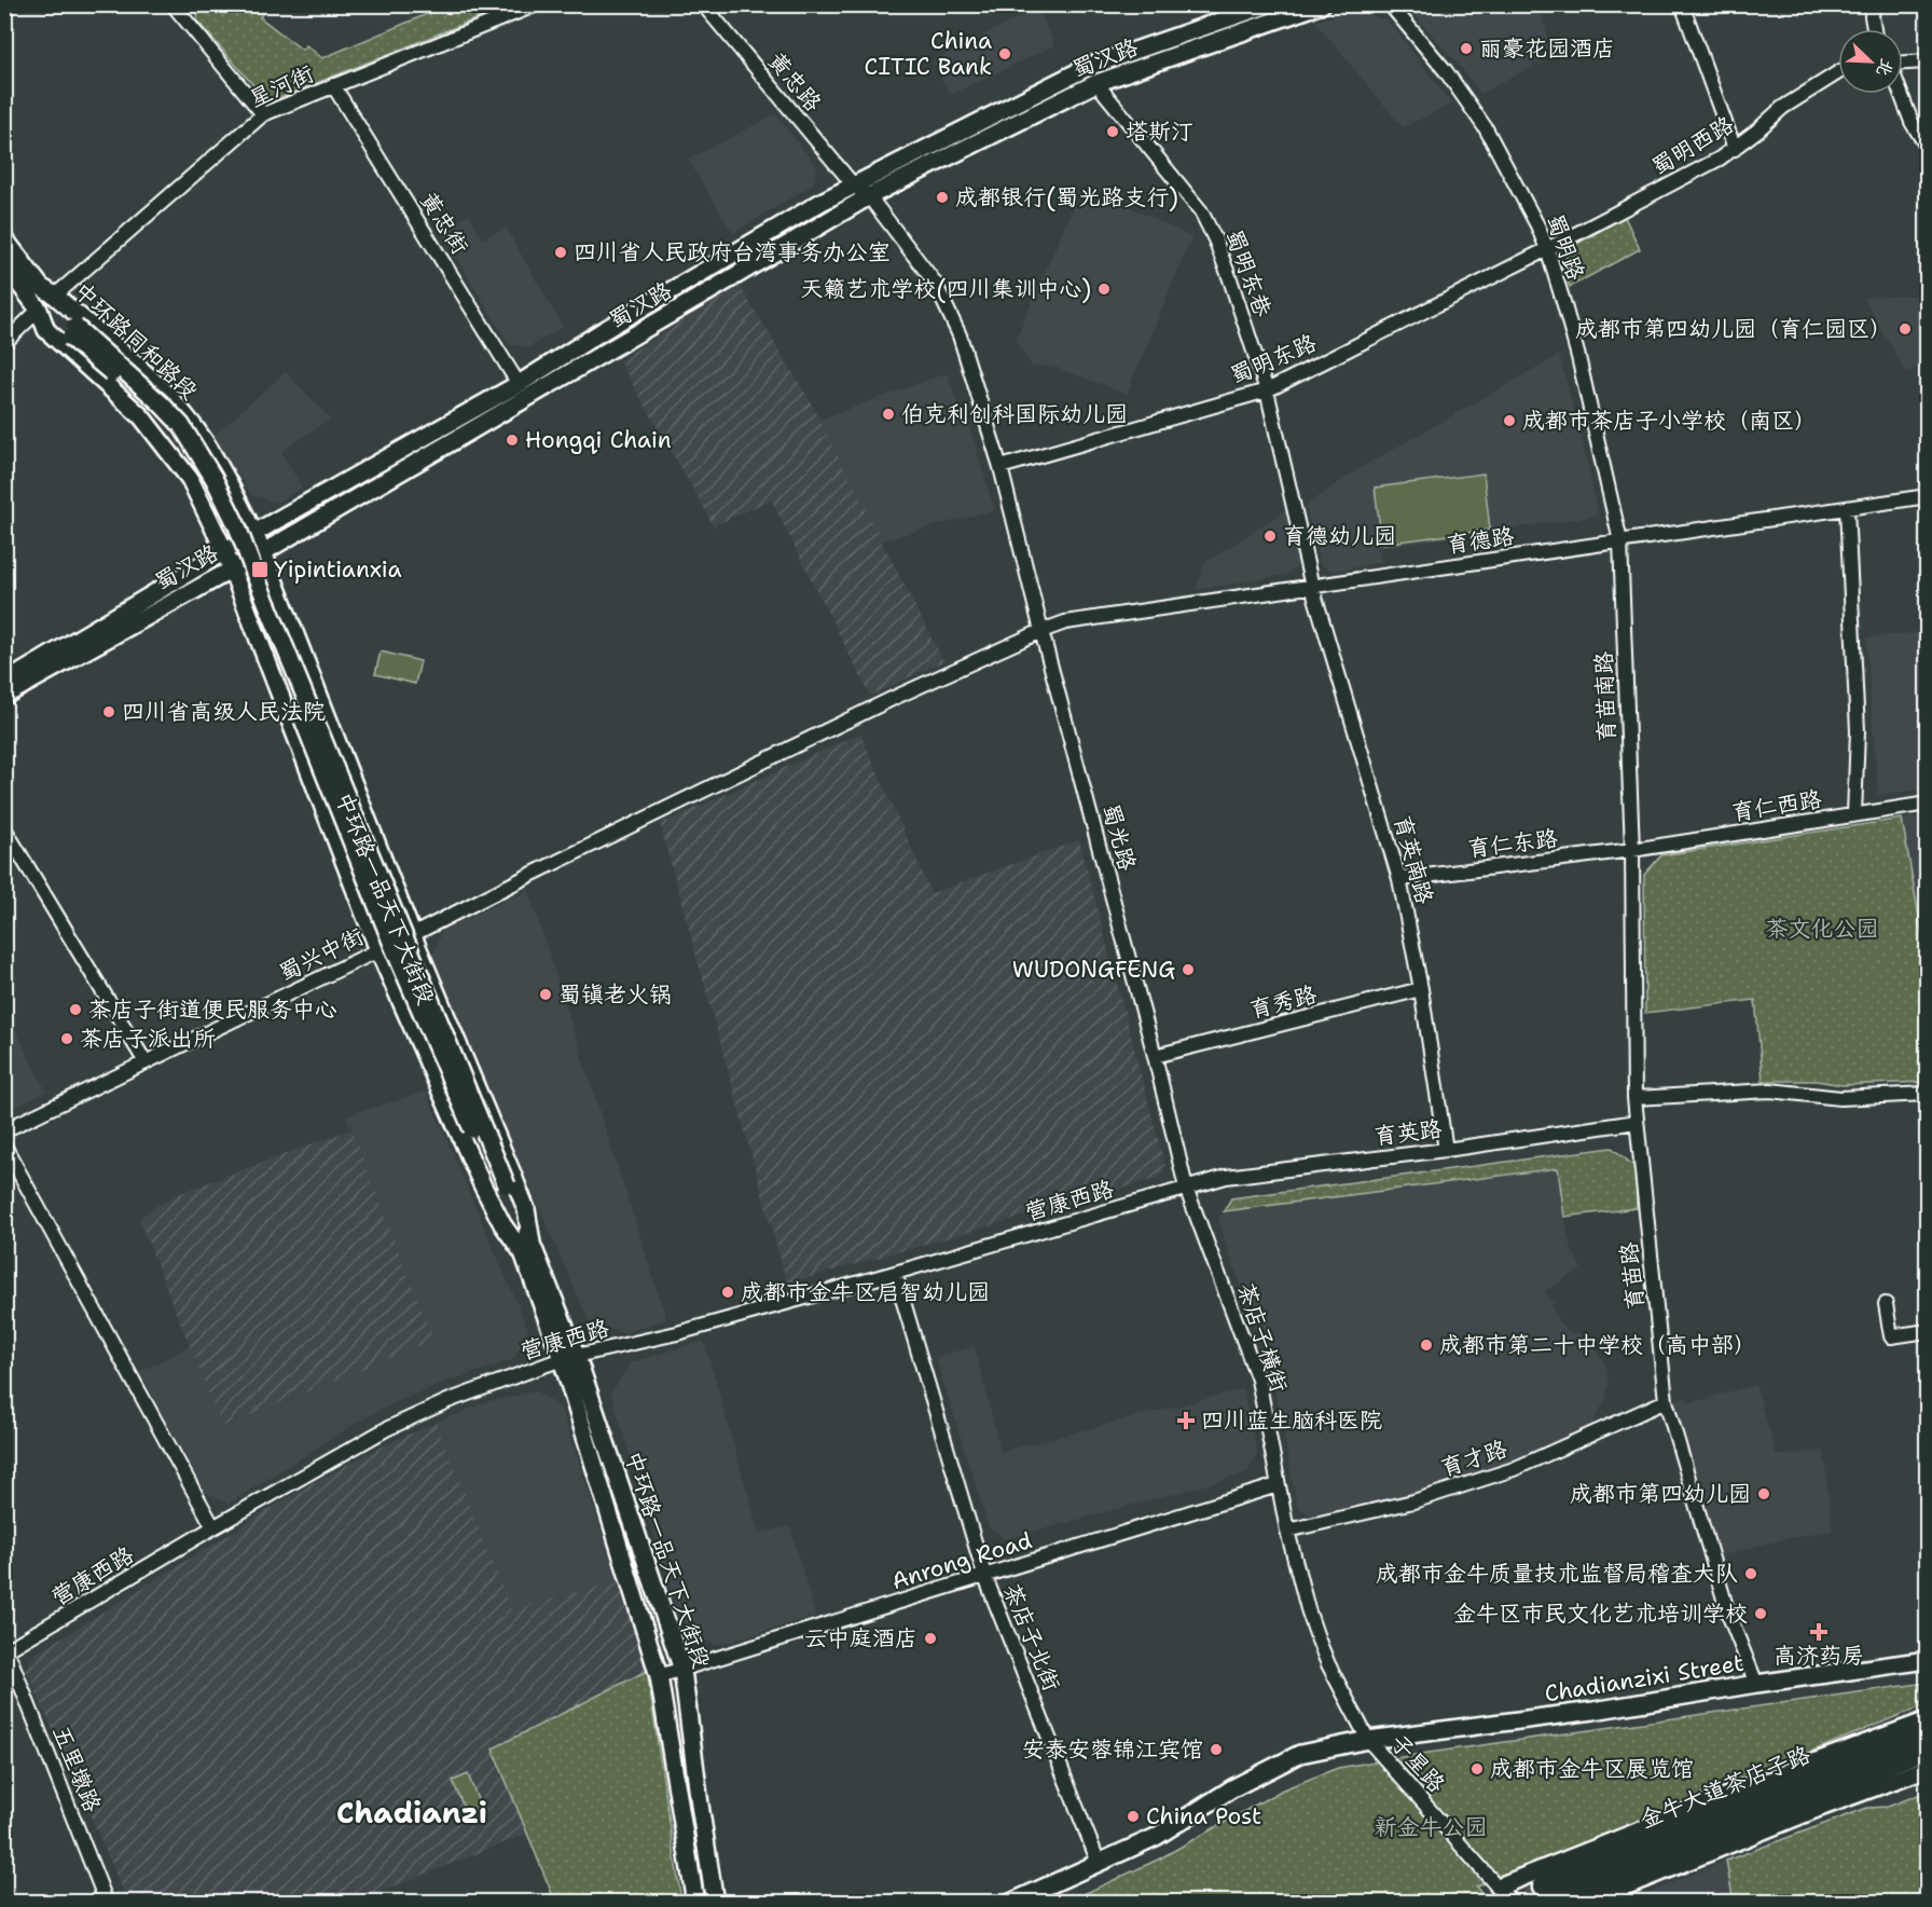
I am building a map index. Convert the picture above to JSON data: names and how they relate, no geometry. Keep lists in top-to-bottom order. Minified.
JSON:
{"streets":{"highway":["金牛大道茶店子路"],"main road":["蜀汉路","中环路同和路段","中环路一品天下大街段","Chadianzixi Street"],"street":["黄忠路","星河街","蜀明西路","黄忠街","蜀明路","蜀明东巷","蜀明东路","育德路","育苗南路","育仁西路","蜀光路","育仁东路","育英南路","蜀兴中街","育秀路","育英路","营康西路","育苗路","茶店子横街","育才路","Anrong Road","茶店子北街","子星路","五里墩路"]},"crossings":[["蜀汉路","黄忠路"],["蜀汉路","黄忠街"],["蜀汉路","蜀明东巷"],["蜀汉路","中环路同和路段"],["蜀汉路","中环路一品天下大街段"],["黄忠路","蜀明东路"],["黄忠路","蜀光路"],["星河街","黄忠街"],["星河街","中环路同和路段"],["蜀明西路","蜀明路"],["蜀明西路","蜀明东路"],["蜀明路","蜀明东路"],["蜀明路","育德路"],["蜀明路","育苗南路"],["蜀明东巷","蜀明东路"],["蜀明东巷","育德路"],["蜀明东巷","育英南路"],["中环路同和路段","中环路一品天下大街段"],["蜀明东路","蜀光路"],["育德路","育苗南路"],["育德路","蜀光路"],["育德路","育英南路"],["育德路","蜀兴中街"],["育苗南路","育仁西路"],["育苗南路","育仁东路"],["育苗南路","育苗路"],["育仁西路","育仁东路"],["育仁西路","育苗路"],["蜀光路","蜀兴中街"],["蜀光路","育秀路"],["蜀光路","茶店子横街"],["育仁东路","育英南路"],["育仁东路","育苗路"],["育英南路","育秀路"],["育英南路","育英路"],["中环路一品天下大街段","蜀兴中街"],["中环路一品天下大街段","营康西路"],["中环路一品天下大街段","Anrong Road"],["育秀路","茶店子横街"],["育英路","营康西路"],["育英路","育苗路"],["育英路","茶店子横街"],["营康西路","茶店子横街"],["营康西路","茶店子北街"],["营康西路","五里墩路"],["育苗路","育才路"],["育苗路","Chadianzixi Street"],["茶店子横街","育才路"],["茶店子横街","Anrong Road"],["茶店子横街","Chadianzixi Street"],["茶店子横街","子星路"],["Anrong Road","茶店子北街"],["茶店子北街","Chadianzixi Street"],["Chadianzixi Street","子星路"]],"districts":["Chadianzi"],"parks":["茶文化公园","新金牛公园"],"places":{"other":["丽豪花园酒店","China CITIC Bank","塔斯汀","成都银行(蜀光路支行)","四川省人民政府台湾事务办公室","天籁艺术学校(四川集训中心)","成都市第四幼儿园（育仁园区）","伯克利创科国际幼儿园","成都市茶店子小学校（南区）","Hongqi Chain","育德幼儿园","四川省高级人民法院","WUDONGFENG","蜀镇老火锅","茶店子街道便民服务中心","茶店子派出所","成都市金牛区启智幼儿园","成都市第二十中学校（高中部）","成都市第四幼儿园","成都市金牛质量技术监督局稽查大队","金牛区市民文化艺术培训学校","云中庭酒店","安泰安蓉锦江宾馆","成都市金牛区展览馆","China Post"],"transit":["Yipintianxia"],"health":["四川蓝生脑科医院","高济药房"]},"north":"bottom right"}
